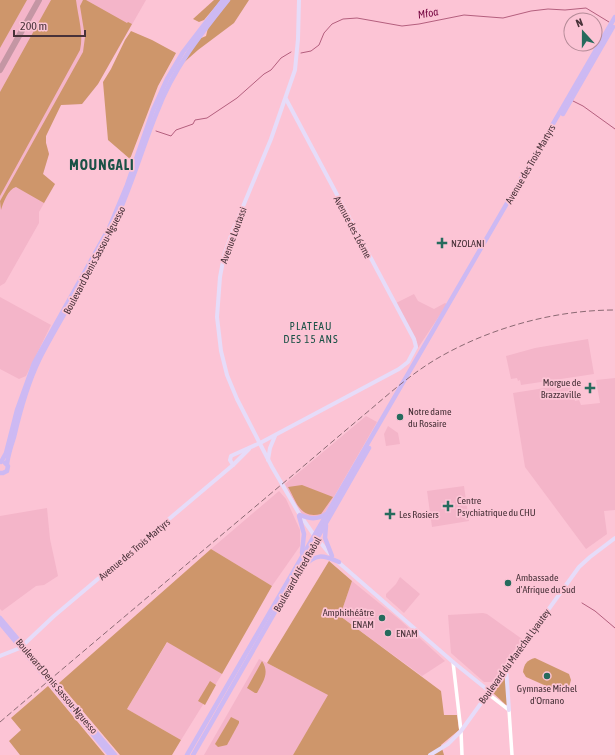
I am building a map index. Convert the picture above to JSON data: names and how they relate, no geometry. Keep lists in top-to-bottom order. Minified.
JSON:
{"streets":{"main road":["Avenue des Trois Martyrs","Avenue des 16ème","Avenue Loutassi","Boulevard Denis Sassou-Nguesso","Boulevard Alfred Raôul","Boulevard du Maréchal Lyautey"]},"crossings":[["Avenue des Trois Martyrs","Avenue des 16ème"],["Avenue des Trois Martyrs","Avenue Loutassi"],["Avenue des Trois Martyrs","Boulevard Denis Sassou-Nguesso"],["Avenue des Trois Martyrs","Boulevard Alfred Raôul"],["Avenue des 16ème","Avenue Loutassi"],["Avenue Loutassi","Boulevard Alfred Raôul"],["Avenue Loutassi","Boulevard du Maréchal Lyautey"]],"districts":["MOUNGALI","PLATEAU DES 15 ANS"],"water":["Mfoa"],"places":{"health":["NZOLANI","Morgue de Brazzaville","Centre Psychiatrique du CHU","Les Rosiers"],"other":["Notre dame du Rosaire","Ambassade d'Afrique du Sud","Amphithéâtre ENAM","ENAM","Gymnase Michel d'Ornano"]},"scale_bar":"200 m","north":"top"}
